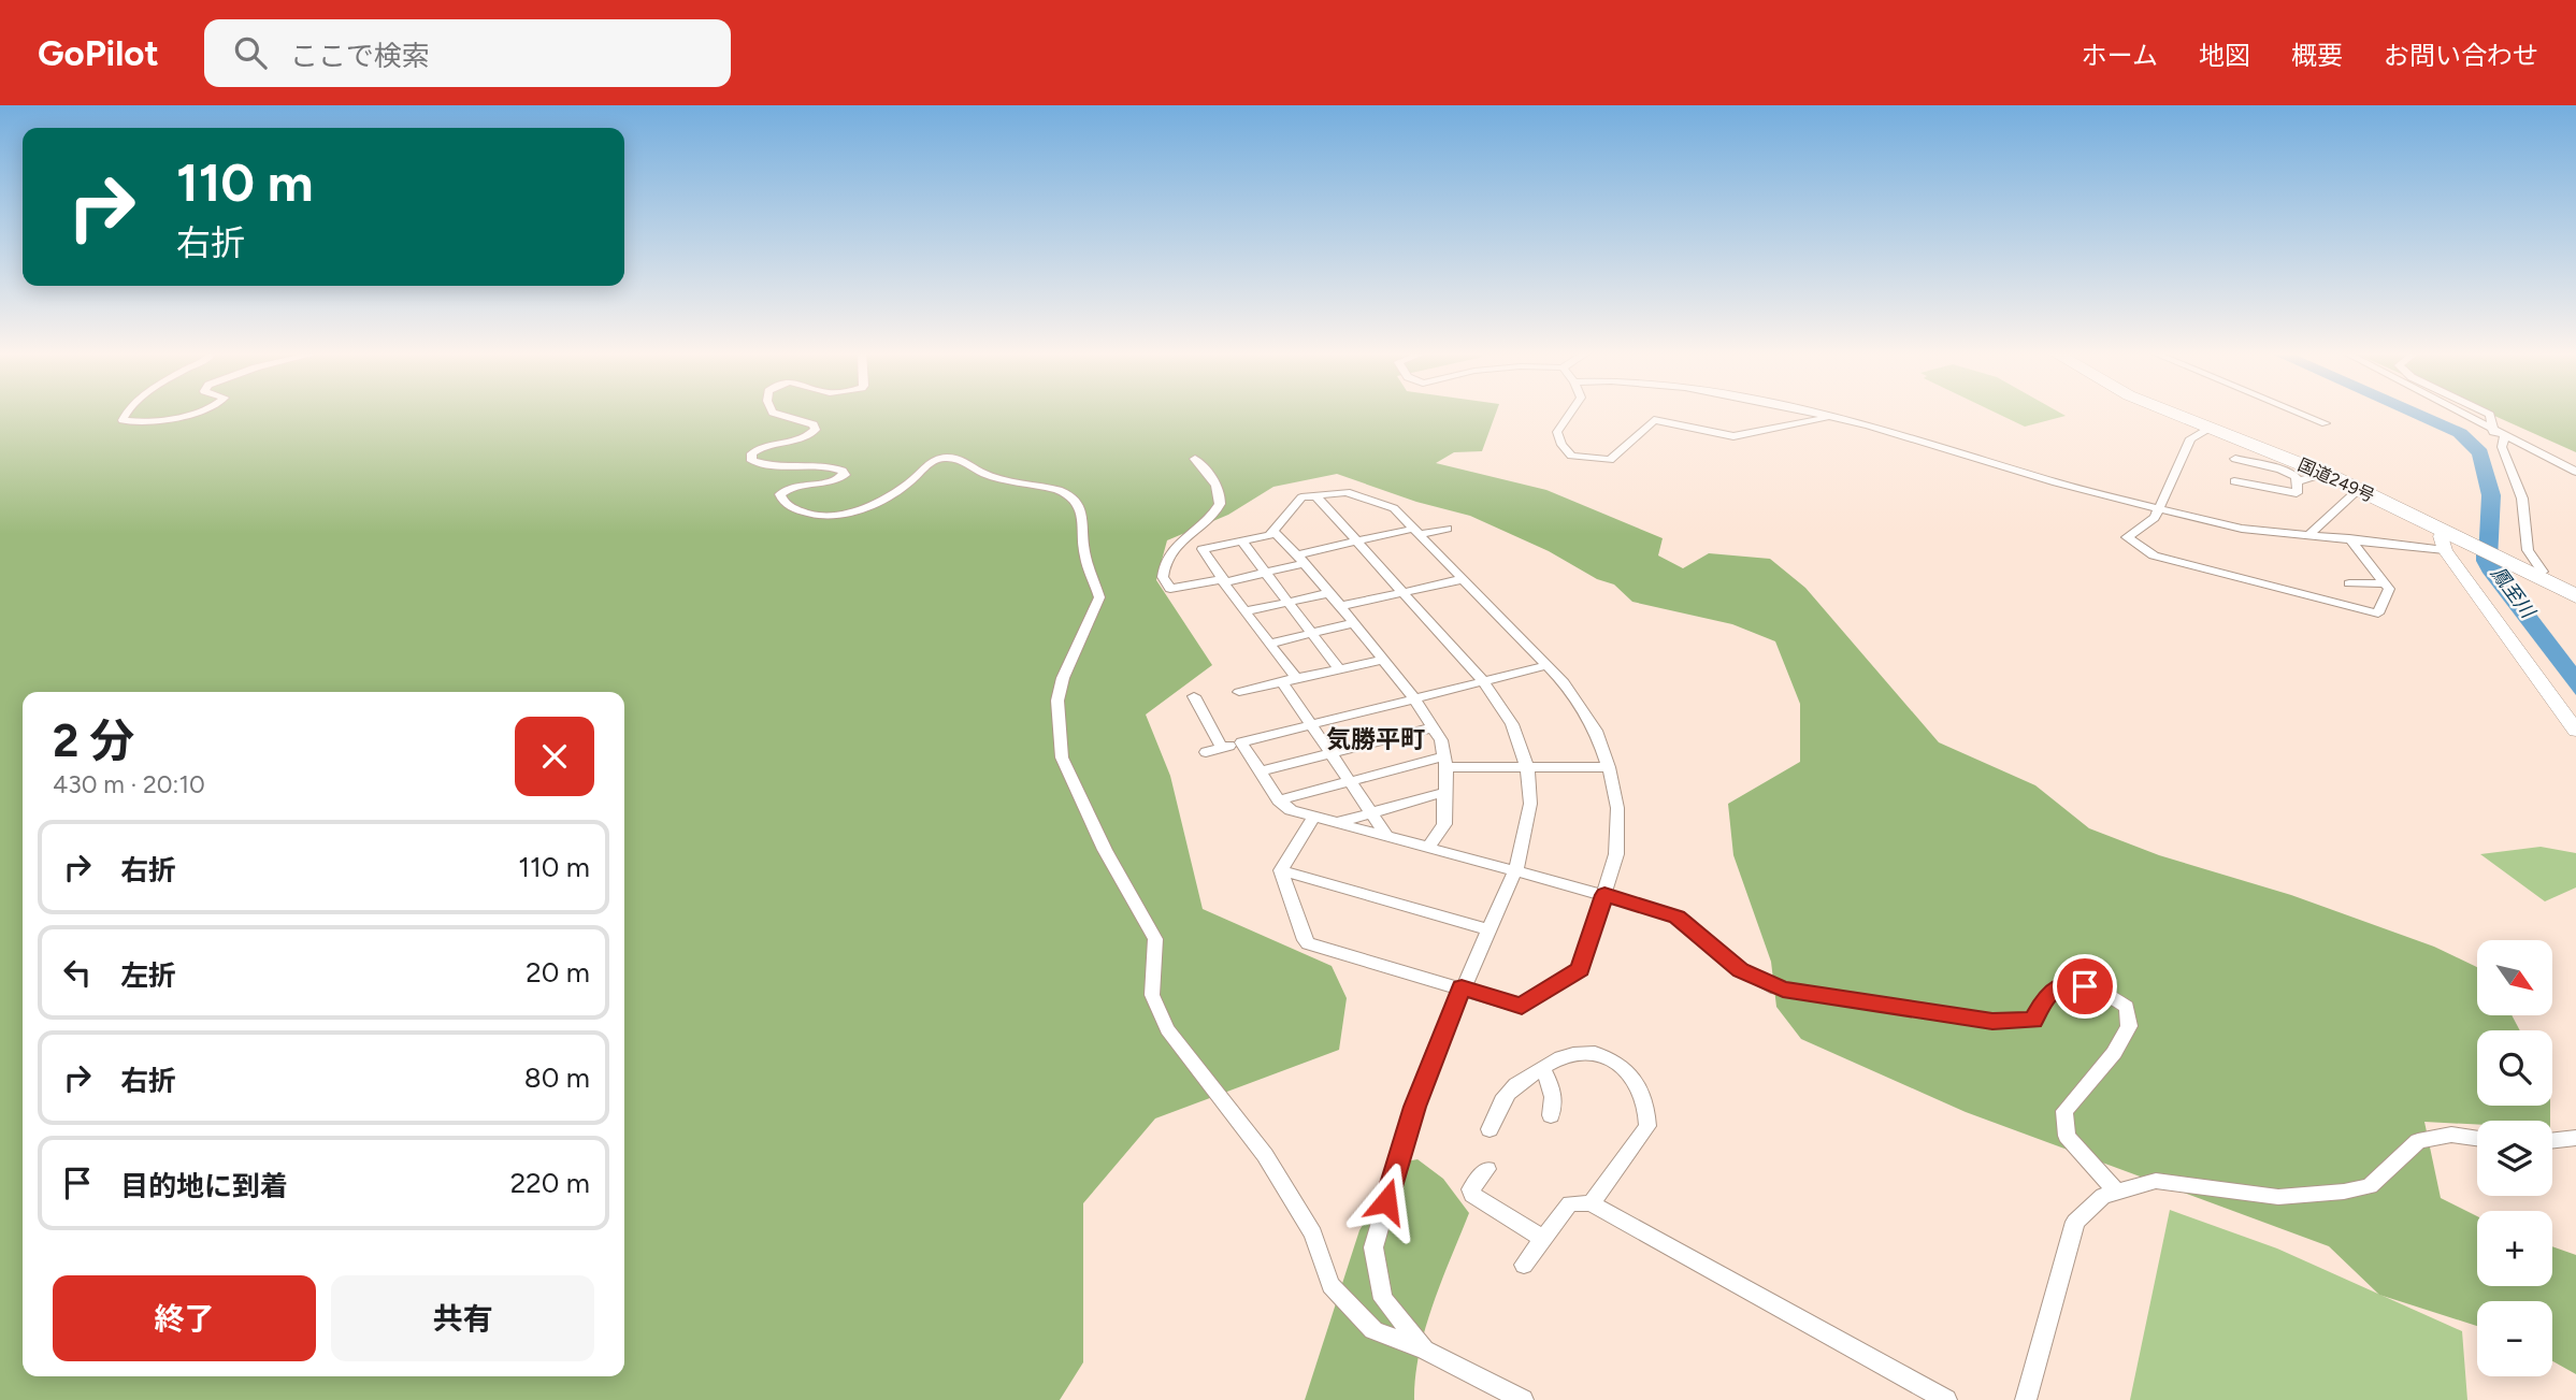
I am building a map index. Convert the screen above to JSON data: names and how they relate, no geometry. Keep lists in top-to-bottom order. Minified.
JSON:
{"streets":{"highway":["国道249号"]},"districts":["気勝平町"],"water":["鳳至川"],"north":"bottom right","page":{"header":"GoPilot","search":"ここで検索","nav":["ホーム","地図","概要","お問い合わせ"],"turn":["110 m","右折"],"heading":["2 分","430 m · 20:10"],"list":[{"name":"右折","value":"110 m"},{"name":"左折","value":"20 m"},{"name":"右折","value":"80 m"},{"name":"目的地に到着","value":"220 m"}],"map_buttons":["+","−"],"buttons":["終了","共有"]}}
